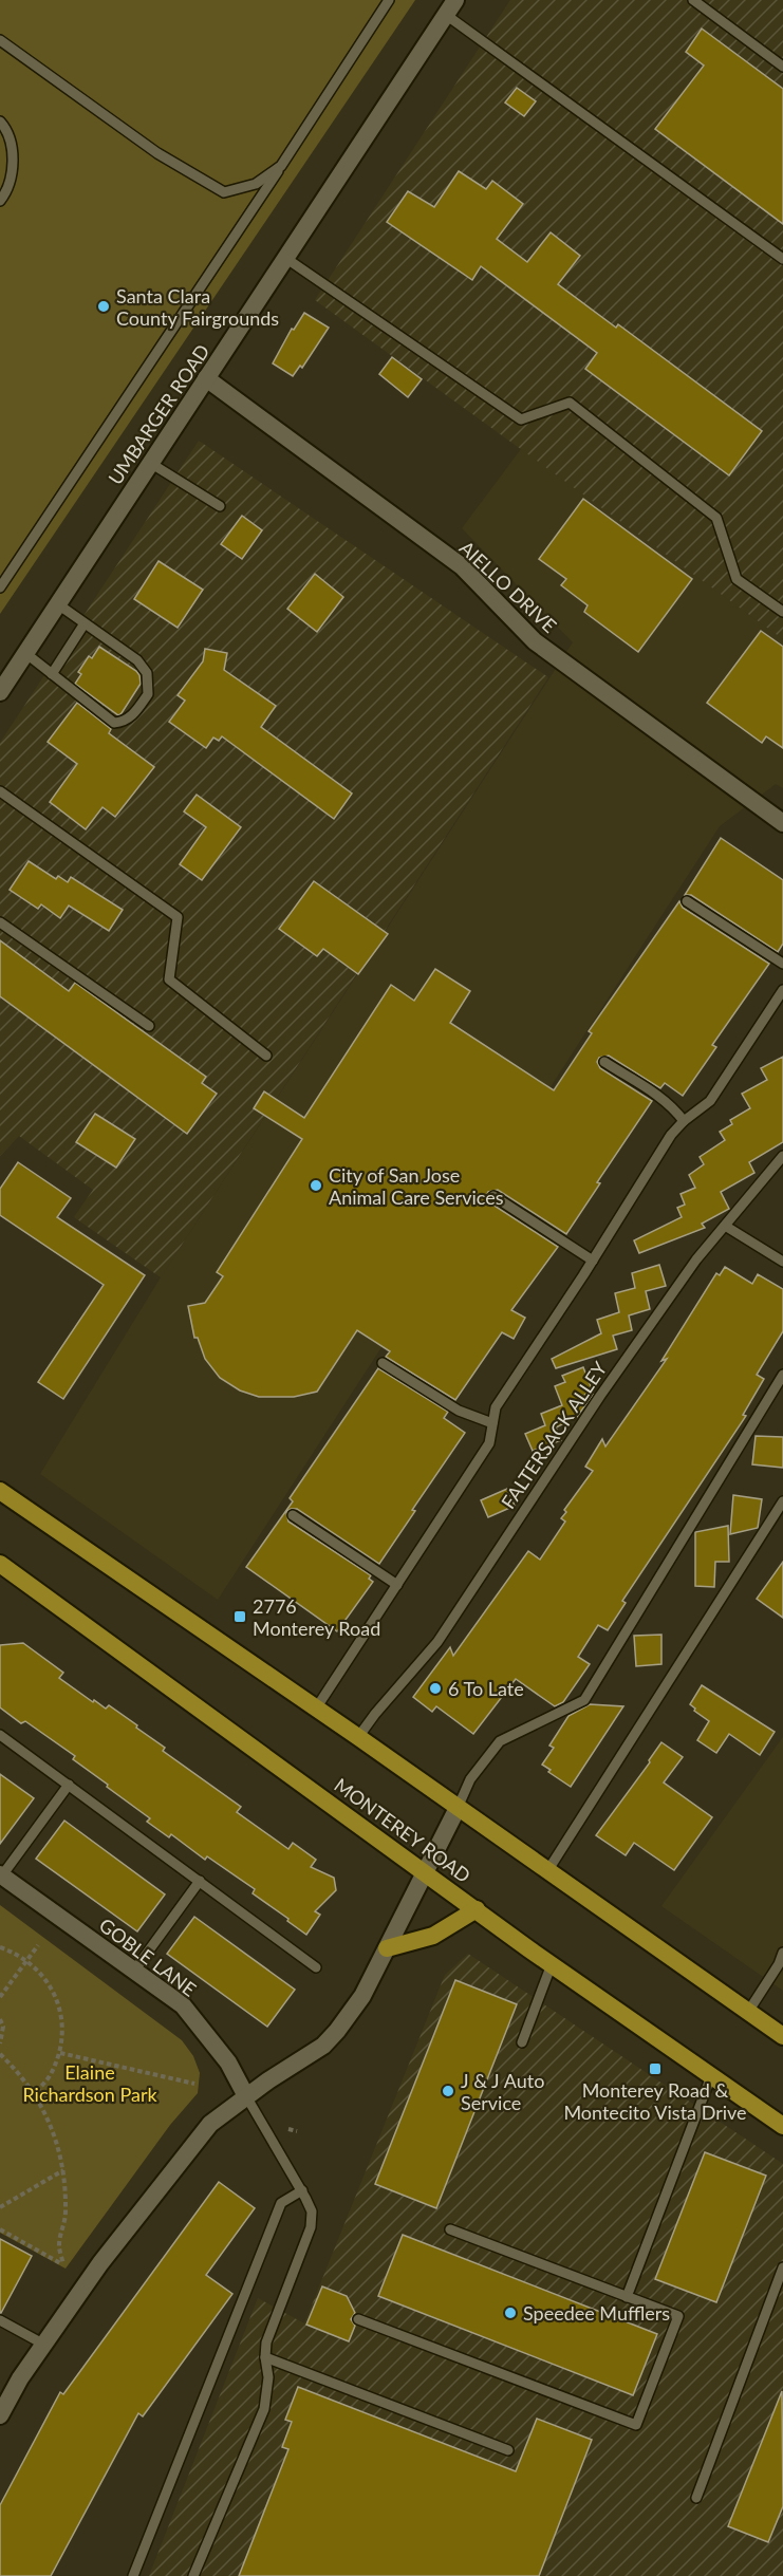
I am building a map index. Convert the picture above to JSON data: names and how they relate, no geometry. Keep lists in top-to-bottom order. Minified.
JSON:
{"streets":{"main road":["MONTEREY ROAD"],"street":["UMBARGER ROAD","AIELLO DRIVE","GOBLE LANE"],"lane":["FALTERSACK ALLEY"]},"crossings":[["UMBARGER ROAD","AIELLO DRIVE"]],"parks":["Elaine Richardson Park"],"places":{"other":["Santa Clara County Fairgrounds","City of San Jose Animal Care Services","6 To Late","J & J Auto Service","Speedee Mufflers"],"transit":["2776 Monterey Road","Monterey Road & Montecito Vista Drive"]}}
